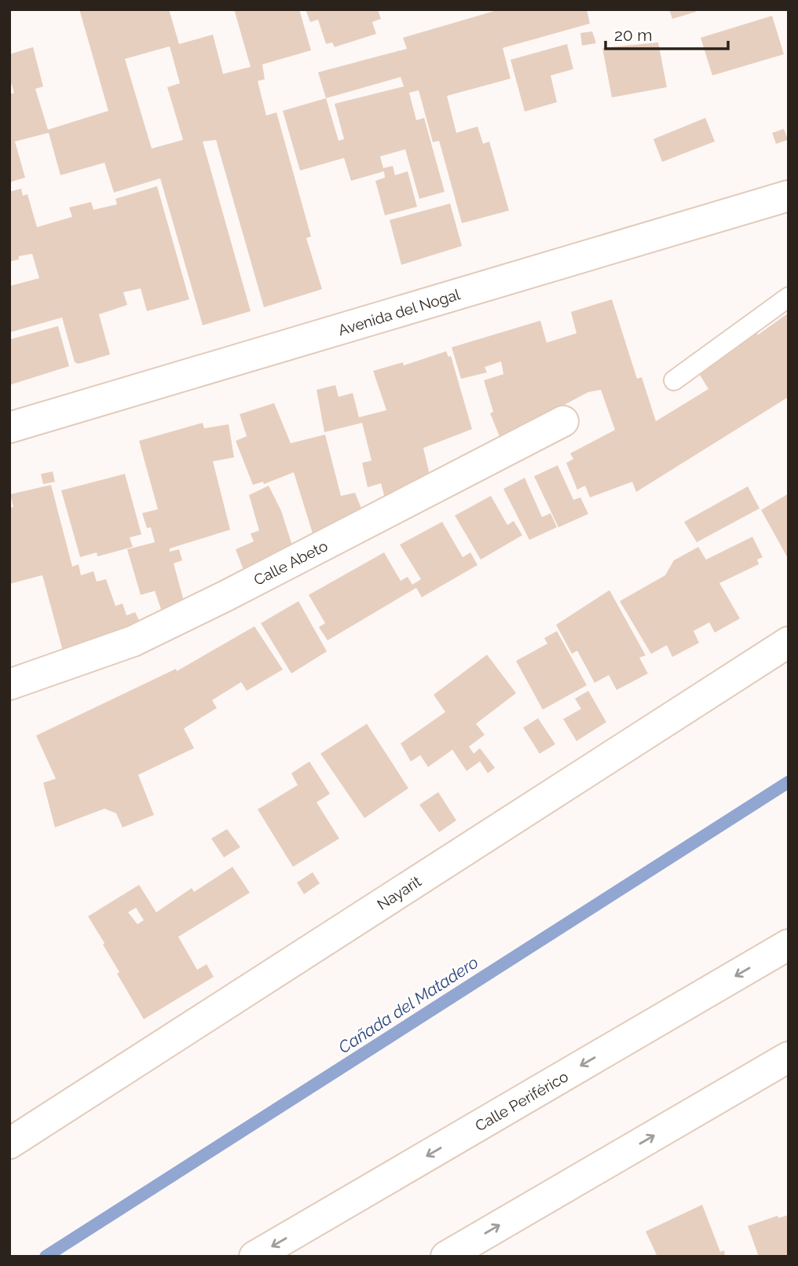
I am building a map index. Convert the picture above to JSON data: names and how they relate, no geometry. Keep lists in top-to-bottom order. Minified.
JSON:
{"streets":{"main road":["Avenida del Nogal","Calle Abeto","Nayarit","Calle Periférico"]},"water":["Cañada del Matadero"],"scale_bar":"20 m"}
